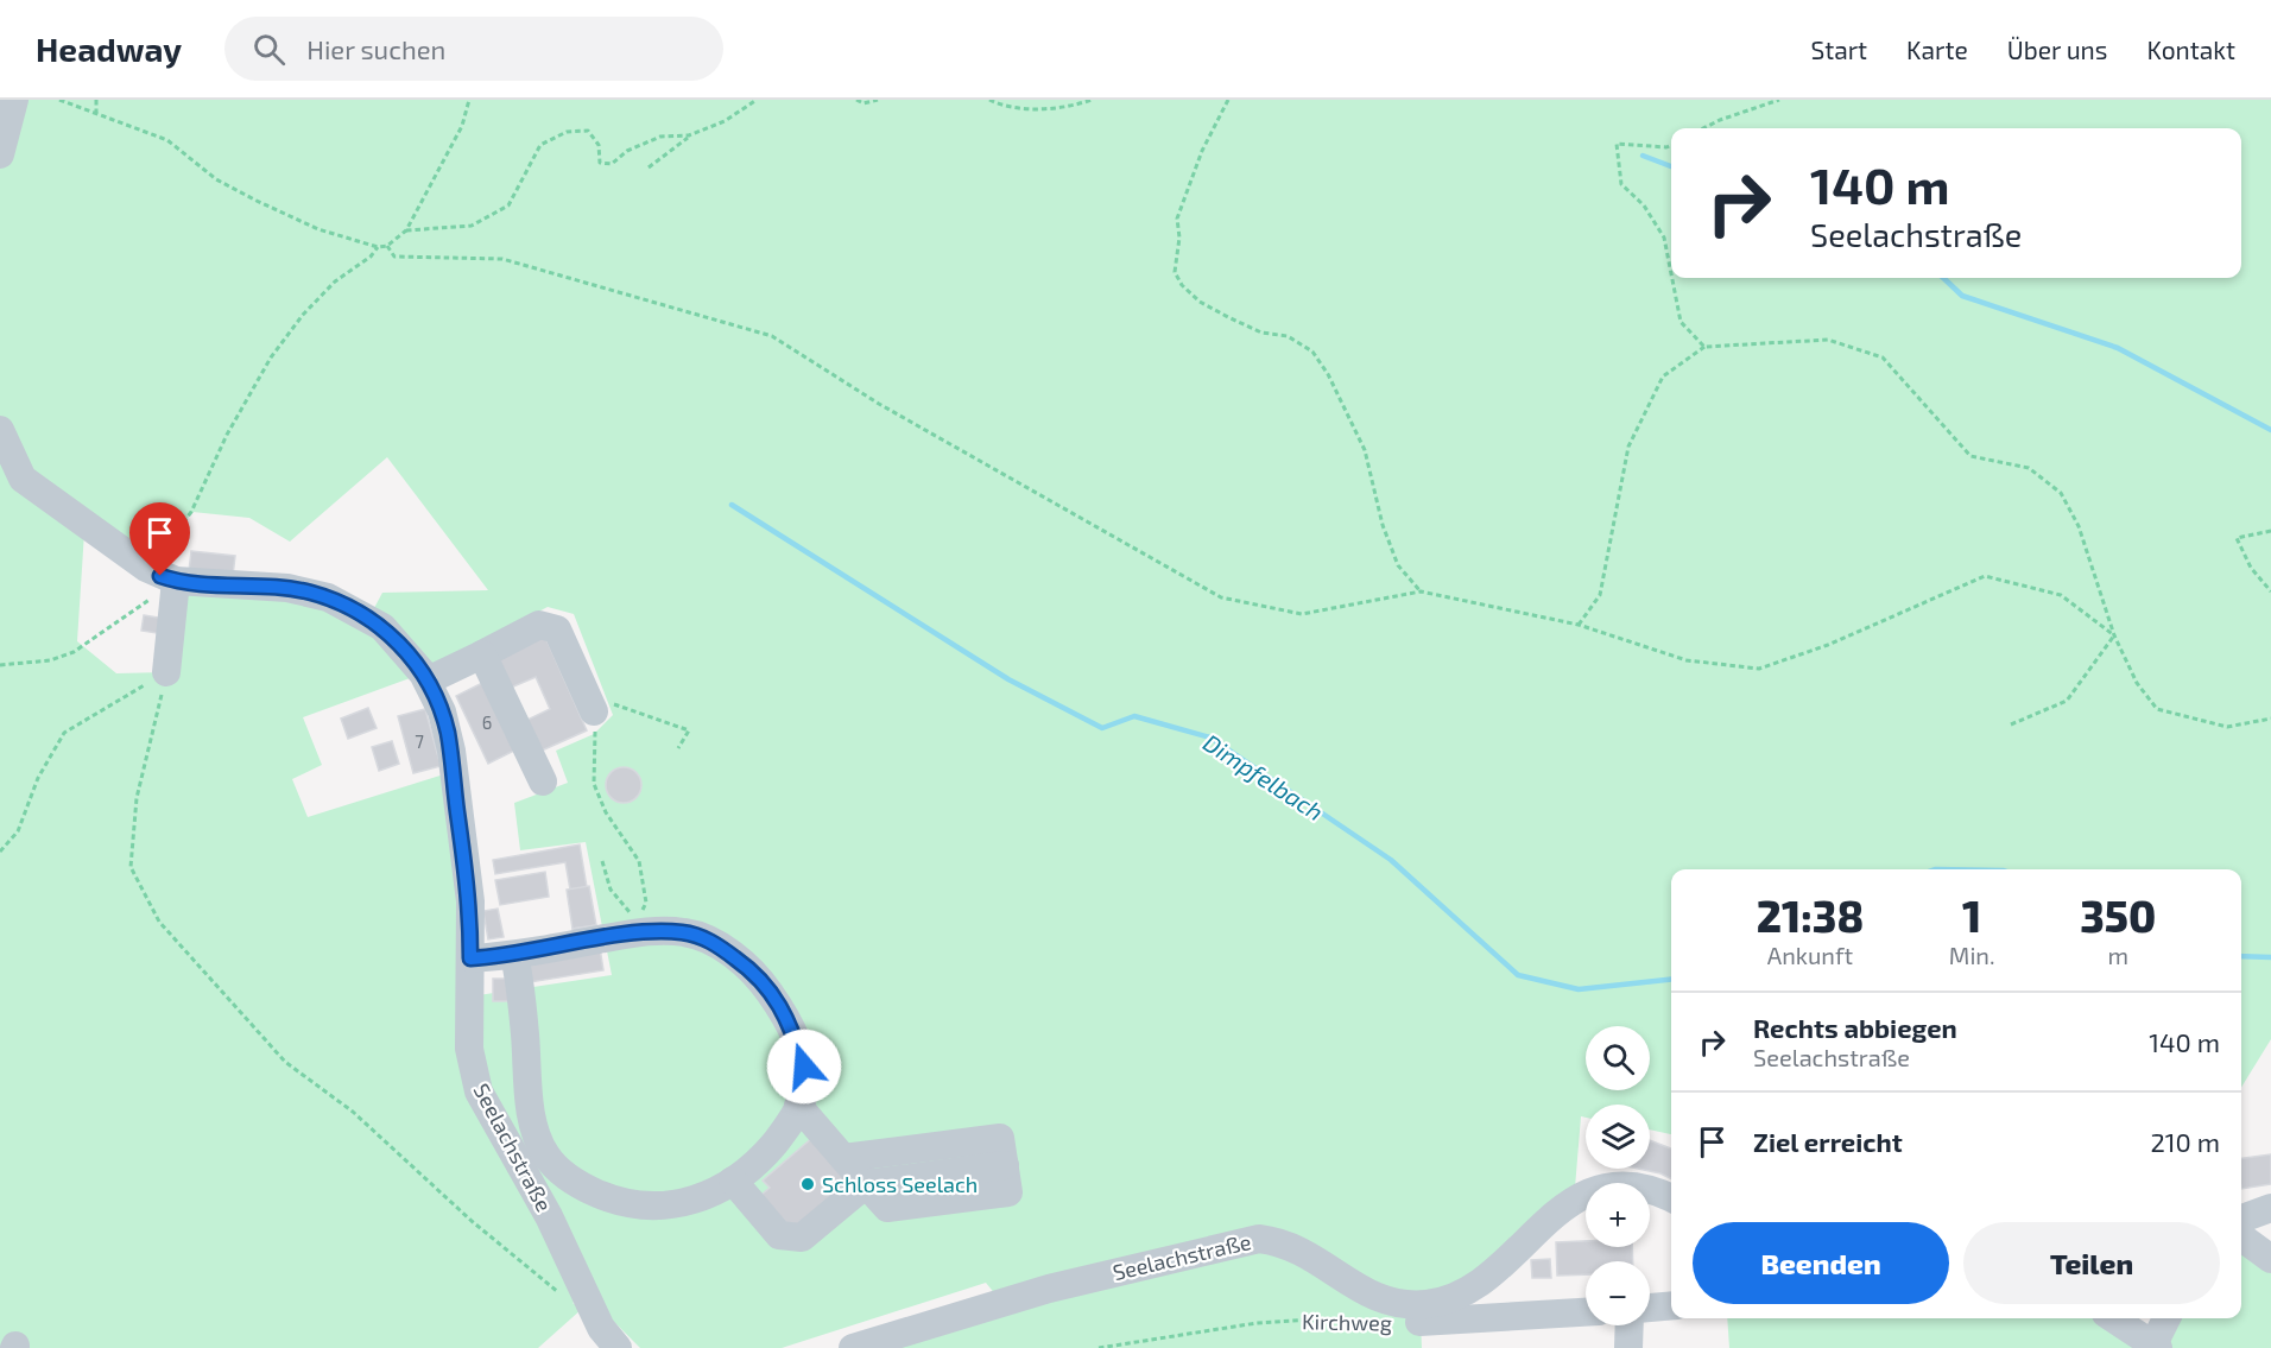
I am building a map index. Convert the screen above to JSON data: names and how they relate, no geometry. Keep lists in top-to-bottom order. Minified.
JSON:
{"streets":{"street":["Seelachstraße","Kirchweg"]},"crossings":[["Seelachstraße","Kirchweg"]],"water":["Dimpfelbach"],"places":["Schloss Seelach"],"house_numbers":["6","7"],"page":{"header":"Headway","search":"Hier suchen","nav":["Start","Karte","Über uns","Kontakt"],"turn":["140 m","Seelachstraße"],"eta":["21:38","Ankunft","1","Min.","350","m"],"list":[{"name":"Rechts abbiegen","note":"Seelachstraße","value":"140 m"},{"name":"Ziel erreicht","value":"210 m"}],"map_buttons":["+","−"],"buttons":["Beenden","Teilen"]}}
